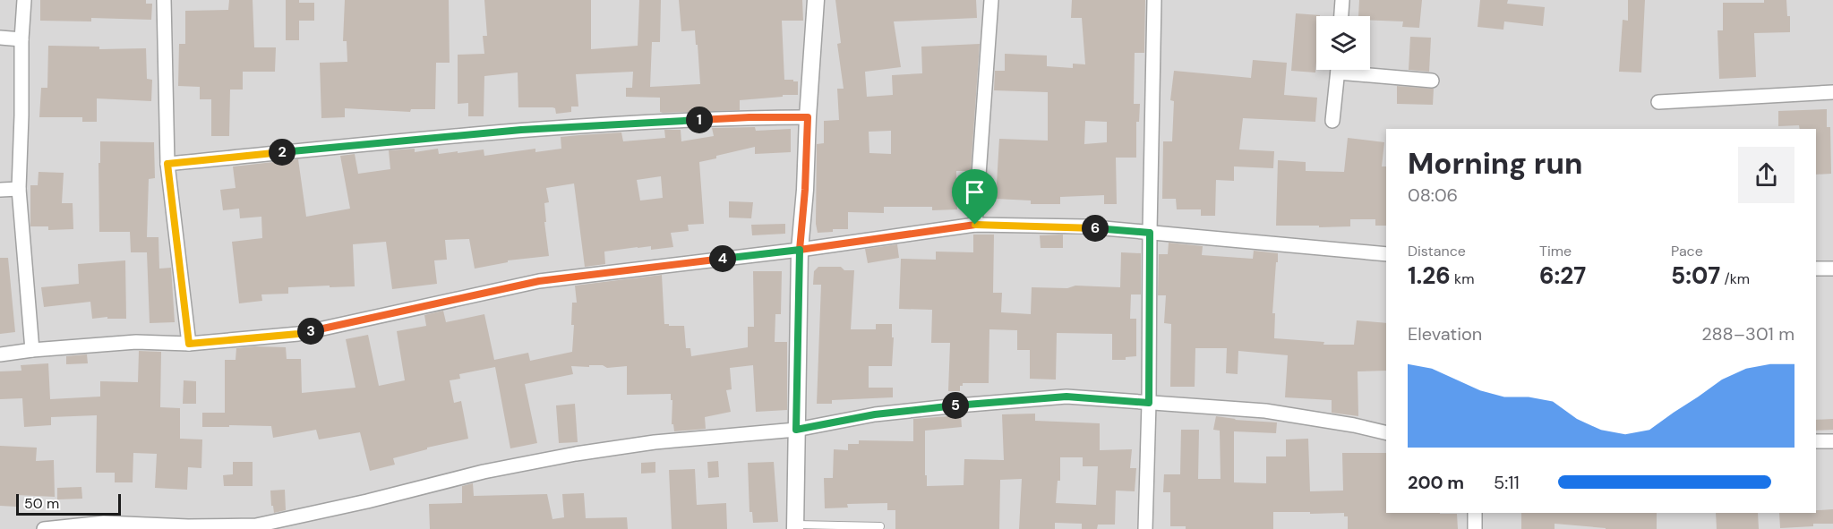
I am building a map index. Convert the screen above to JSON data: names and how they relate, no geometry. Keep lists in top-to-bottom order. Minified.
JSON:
{"scale_bar":"50 m","page":{"pins":["1","2","6","4","3","5"],"heading":["Morning run","08:06"],"stats":[["Distance","1.26 km"],["Time","6:27"],["Pace","5:07 /km"]],"chart":["Elevation","288–301 m"],"list":[{"name":"200 m","note":"5:11"}],"scale":"50 m"}}
